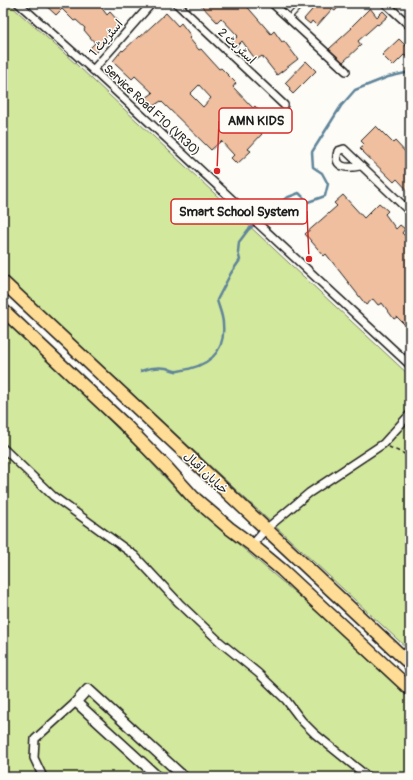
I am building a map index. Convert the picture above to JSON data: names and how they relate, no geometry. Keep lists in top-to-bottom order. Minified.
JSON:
{"streets":{"main road":["خیابان اقبال"],"street":["اسٹریٹ 1","اسٹریٹ 2","Service Road F10 (VR30)"]},"crossings":[["اسٹریٹ 1","Service Road F10 (VR30)"]],"places":["AMN KIDS","Smart School System"]}
